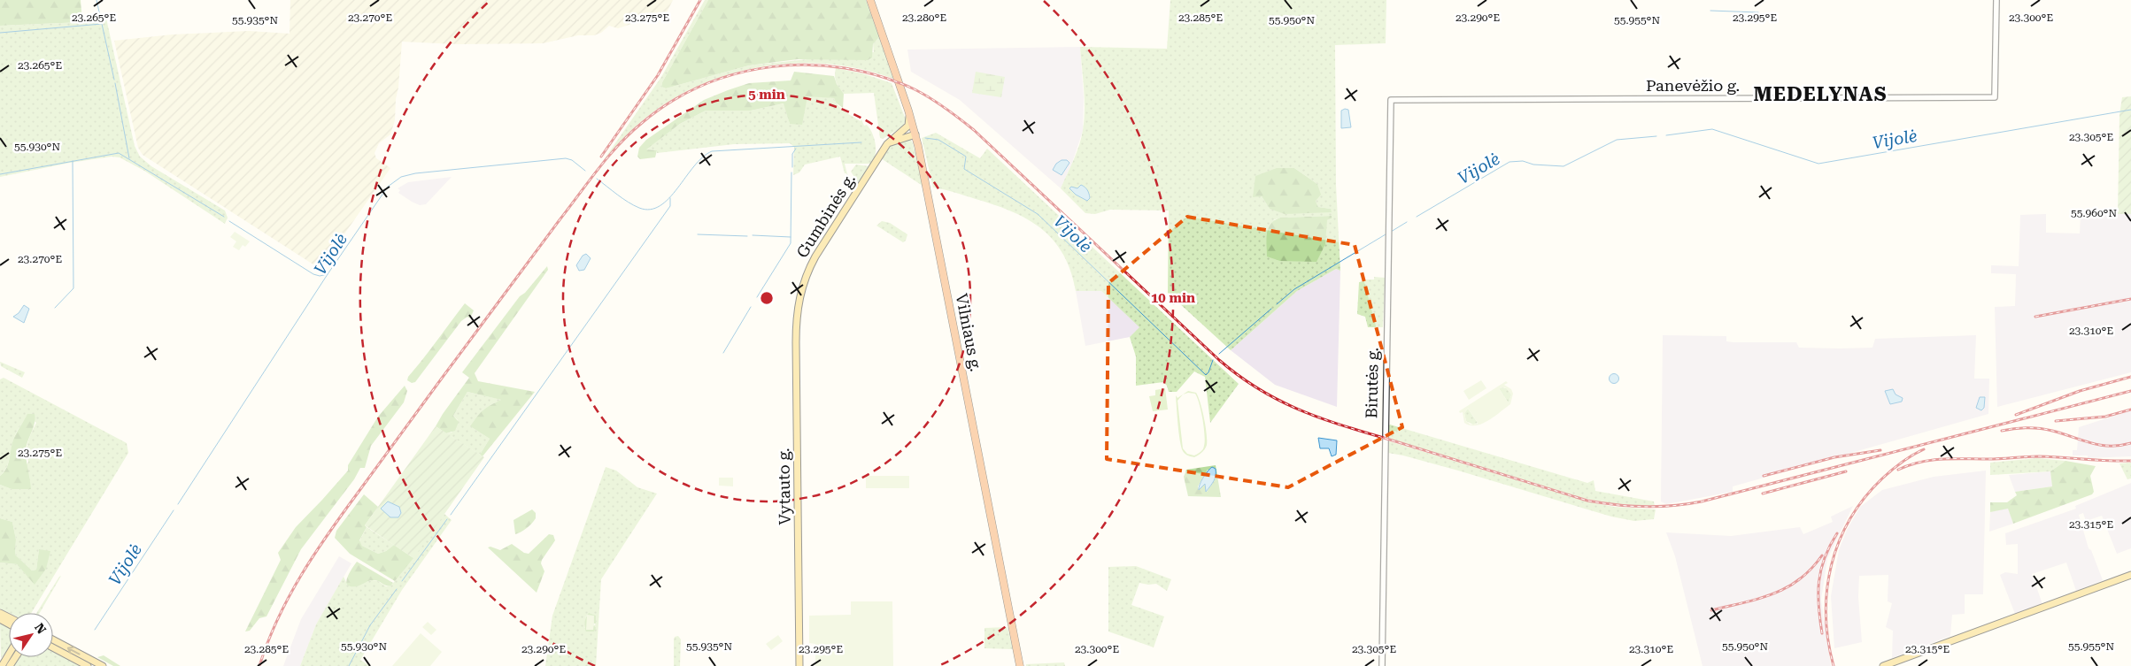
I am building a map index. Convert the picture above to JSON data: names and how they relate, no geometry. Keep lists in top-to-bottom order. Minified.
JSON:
{"streets":{"highway":["Vilniaus g."],"main road":["Gumbinės g.","Vytauto g."],"street":["Panevėžio g.","Birutės g."]},"crossings":[["Panevėžio g.","Birutės g."],["Gumbinės g.","Vilniaus g."],["Gumbinės g.","Vytauto g."]],"districts":["MEDELYNAS"],"water":["Vijolė"],"north":"top right","coordinates":["23.265°E","23.285°E","23.270°E","23.275°E","23.280°E","23.290°E","23.295°E","23.300°E","55.935°N","55.950°N","55.955°N","23.305°E","55.930°N","55.960°N","23.310°E","23.315°E"],"rings":["5 min","10 min"]}
